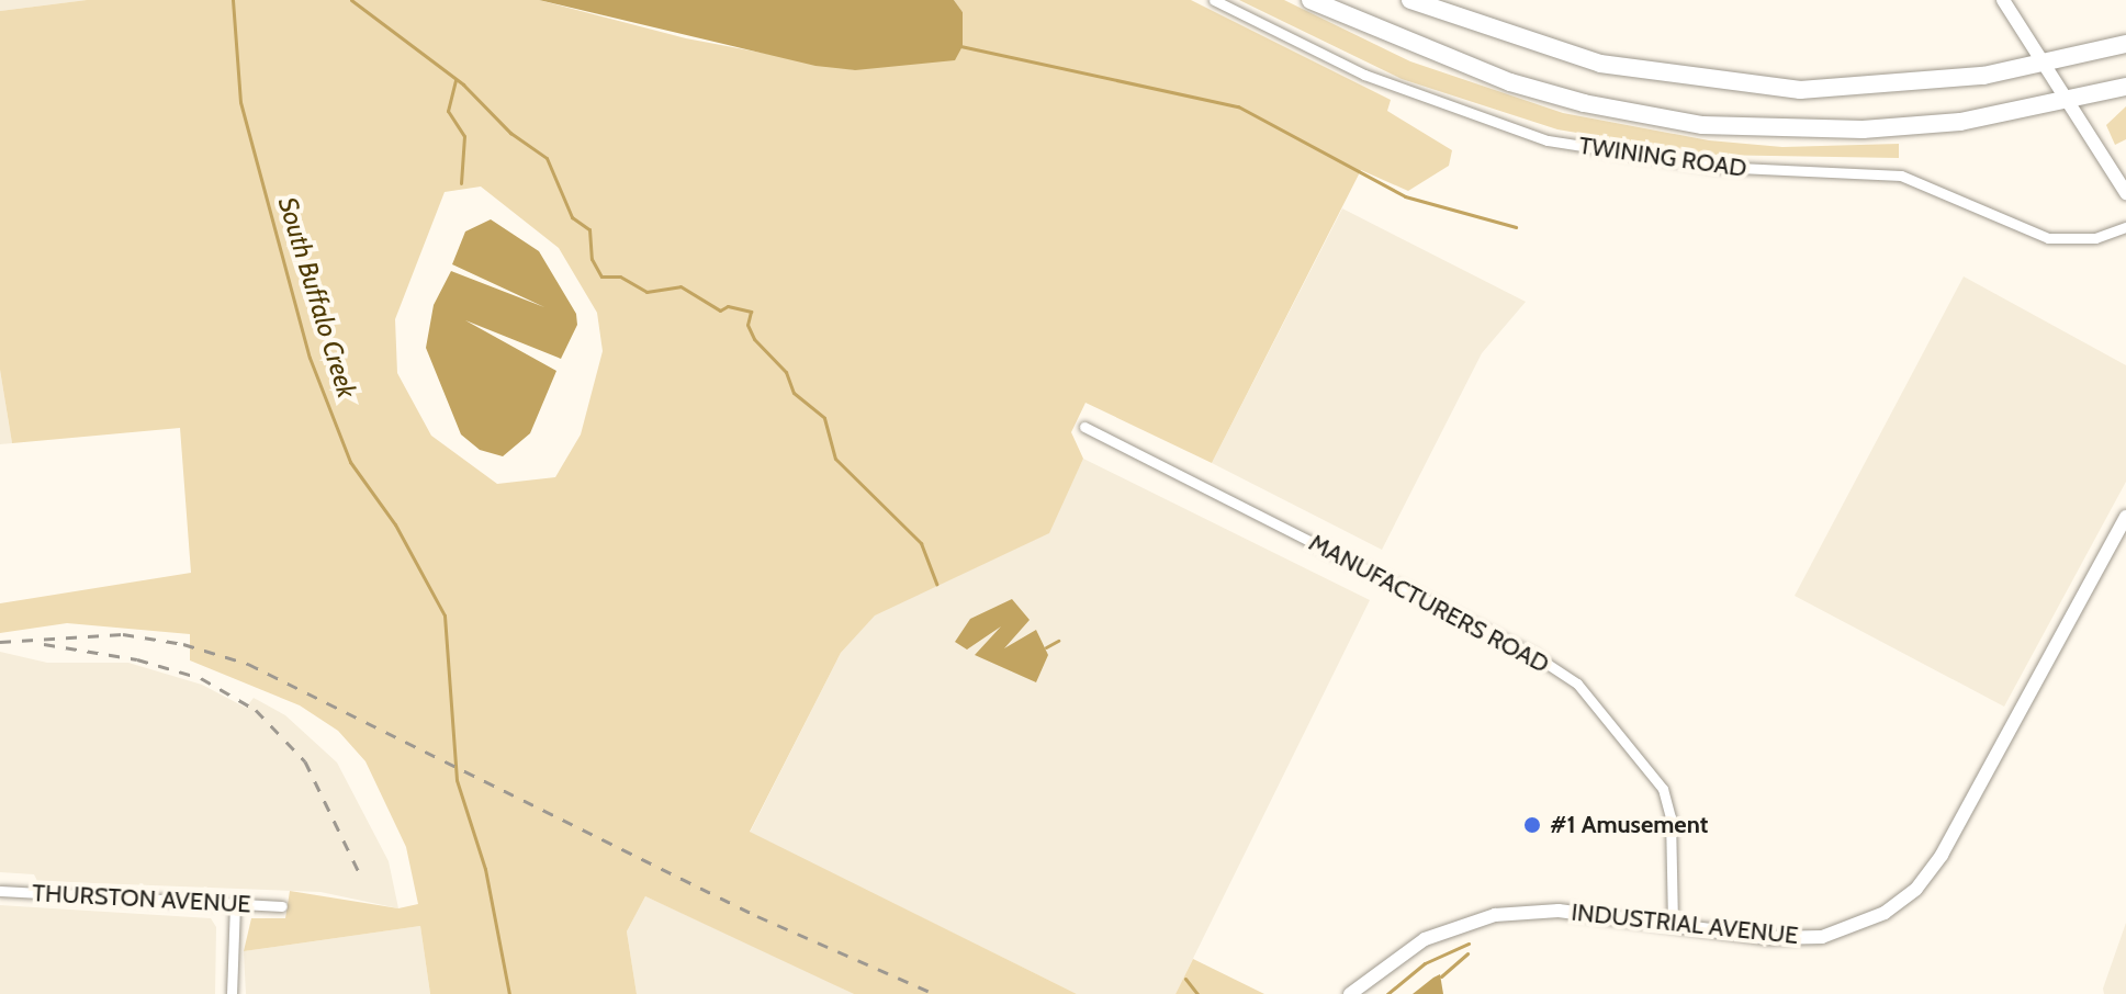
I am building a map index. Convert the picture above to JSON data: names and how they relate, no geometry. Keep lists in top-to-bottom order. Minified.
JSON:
{"streets":{"main road":["INDUSTRIAL AVENUE"],"street":["TWINING ROAD","MANUFACTURERS ROAD","THURSTON AVENUE"]},"crossings":[["MANUFACTURERS ROAD","INDUSTRIAL AVENUE"]],"water":["South Buffalo Creek"],"places":["#1 Amusement"]}
